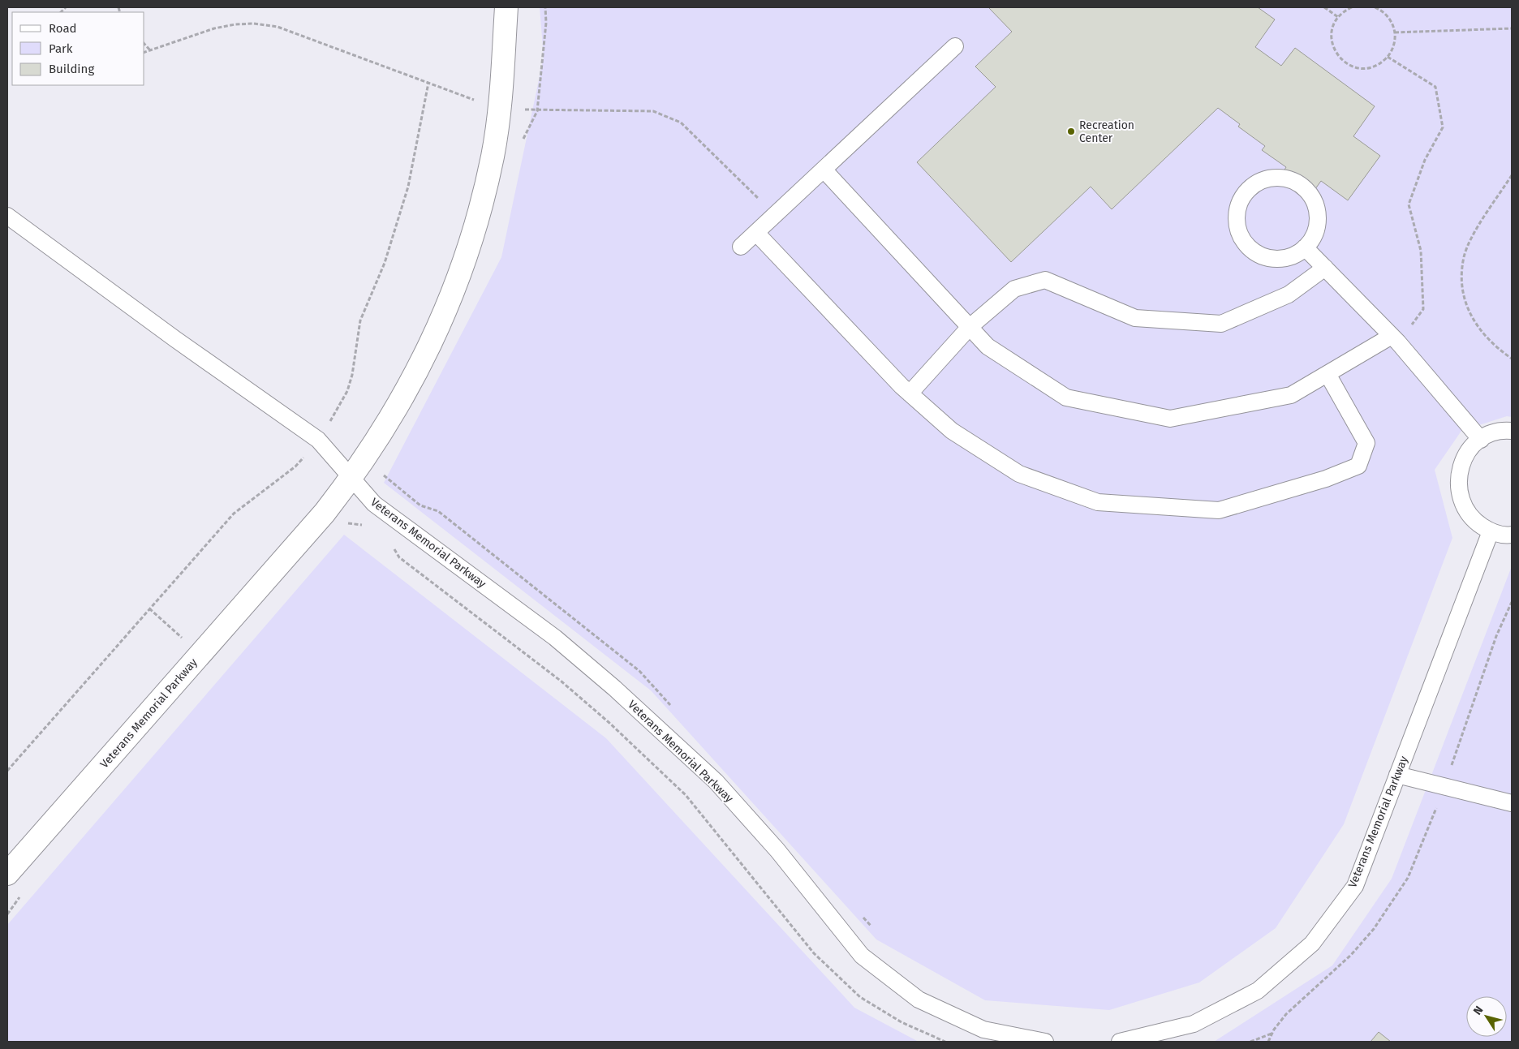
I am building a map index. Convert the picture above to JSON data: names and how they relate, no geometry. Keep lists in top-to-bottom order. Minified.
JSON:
{"streets":{"street":["Veterans Memorial Parkway"]},"places":["Recreation Center"],"legend":["Road","Park","Building"],"north":"top left"}
